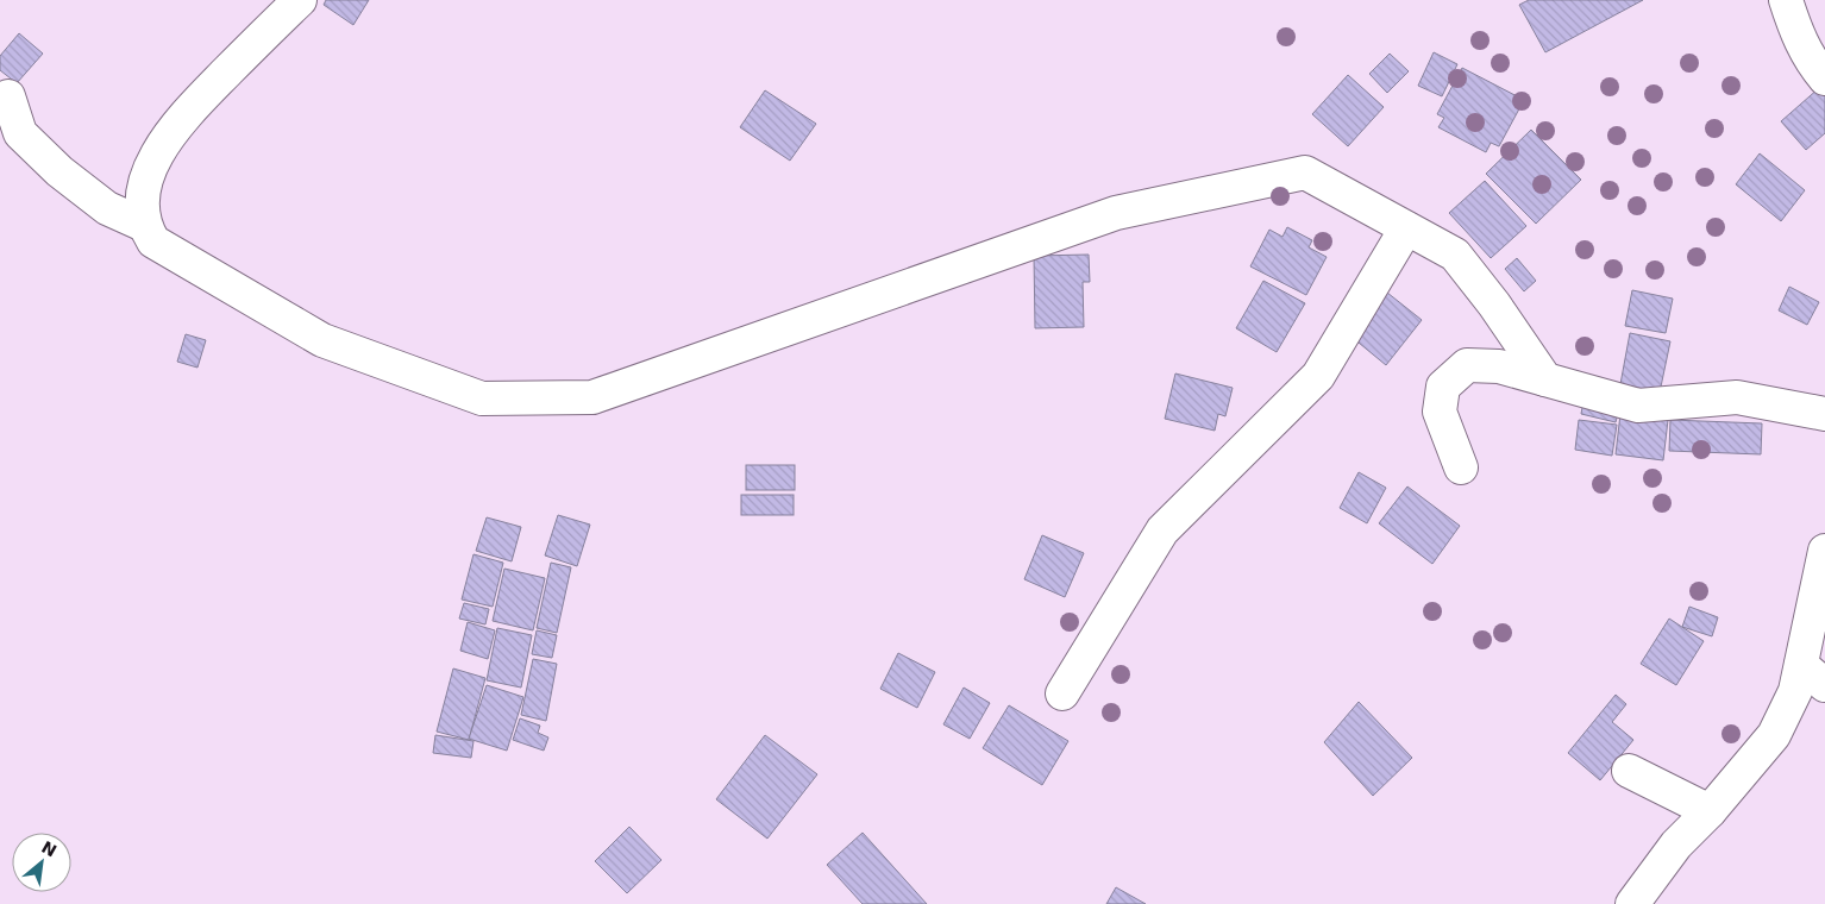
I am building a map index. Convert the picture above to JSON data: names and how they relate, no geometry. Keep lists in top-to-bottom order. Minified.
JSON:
{"north":"top right"}
